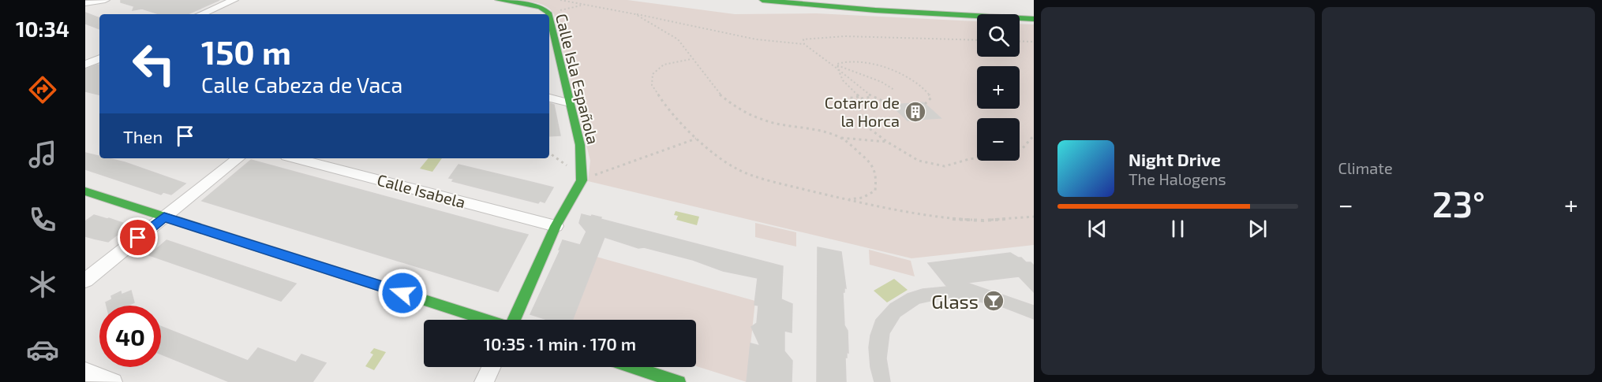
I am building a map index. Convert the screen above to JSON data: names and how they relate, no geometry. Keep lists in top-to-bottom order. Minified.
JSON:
{"streets":{"main road":["Calle Isla Española"],"street":["Calle Isabela"]},"places":{"building":["Cotarro de la Horca"],"bar":["Glass"]},"page":{"tabs":"10:34","tile":"Climate","map_buttons":["+","−"],"turn":["150 m","Calle Cabeza de Vaca"],"then":"Then","song":["Night Drive","The Halogens"],"heat":["−","23°","+"],"limit":"40","trip":"10:35 · 1 min · 170 m"}}
